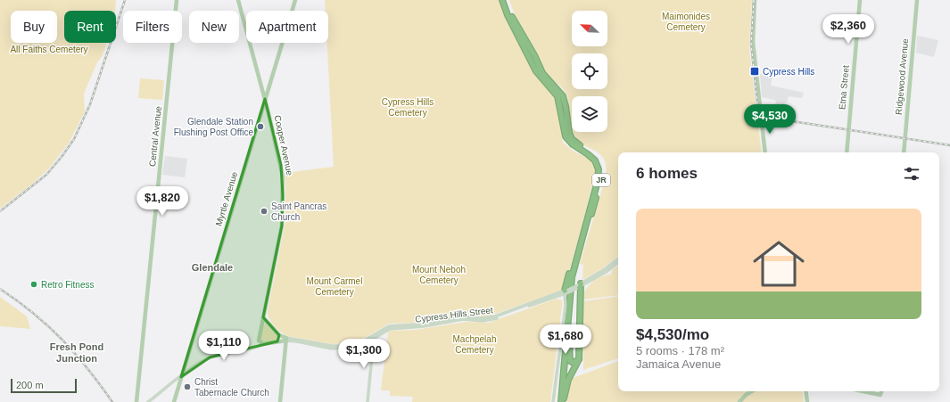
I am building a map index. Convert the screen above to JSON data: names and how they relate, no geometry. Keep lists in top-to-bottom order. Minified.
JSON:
{"streets":{"highway":["JR"],"main road":["Ridgewood Avenue","Etna Street","Central Avenue","Cooper Avenue","Myrtle Avenue","Cypress Hills Street"]},"crossings":[["Cooper Avenue","Myrtle Avenue"],["Cooper Avenue","Cypress Hills Street"],["Myrtle Avenue","Cypress Hills Street"]],"districts":["Glendale","Fresh Pond Junction"],"parks":["Maimonides Cemetery","All Faiths Cemetery","Cypress Hills Cemetery","Mount Neboh Cemetery","Mount Carmel Cemetery","Machpelah Cemetery"],"places":{"transit":["Cypress Hills"],"other":["Glendale Station Flushing Post Office","Saint Pancras Church","Retro Fitness","Christ Tabernacle Church"]},"scale_bar":"200 m","north":"top left","page":{"chip":["Buy","Rent","Filters","New","Apartment"],"price":["$2,360","$4,530","$1,820","$1,680","$1,110","$1,300"],"heading":"6 homes","list":[{"name":"$4,530/mo","note":"5 rooms · 178 m² · Jamaica Avenue"}],"scale":"200 m"}}
